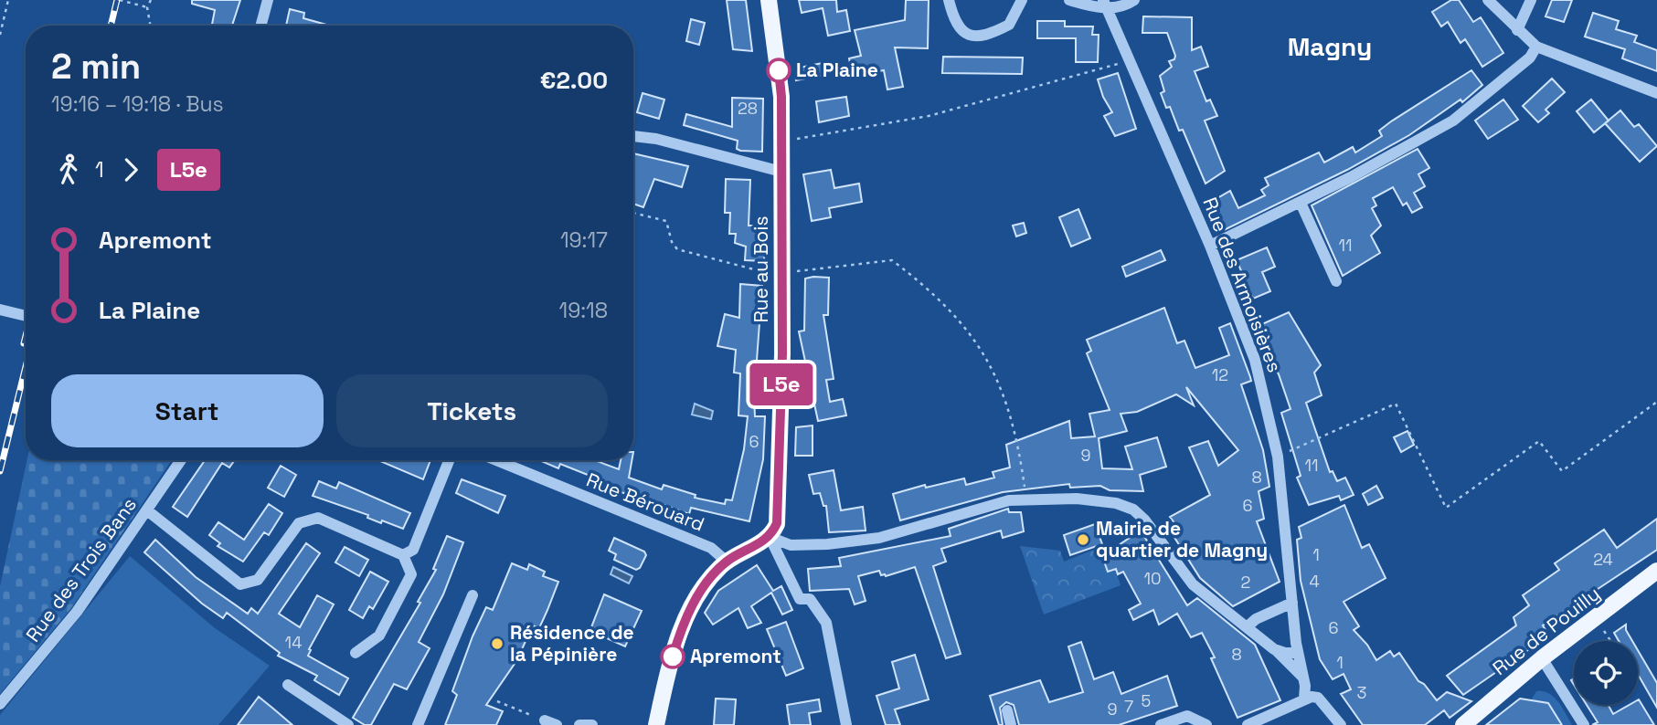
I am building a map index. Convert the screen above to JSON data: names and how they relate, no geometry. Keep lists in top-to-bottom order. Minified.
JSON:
{"streets":{"main road":["Rue au Bois","Rue de Pouilly"],"street":["Rue des Armoisières","Rue Bérouard","Rue des Trois Bans"]},"districts":["Magny"],"places":["La Plaine","Mairie de quartier de Magny","Résidence de la Pépinière","Apremont"],"lines":["bus line L5e"],"house_numbers":["28","11","12","6","9","11","8","6","1","24","10","4","2","6","14","8","1","3","5","7","9"],"page":{"on_map":"L5e","heading":["2 min","19:16 – 19:18 · Bus","€2.00"],"legs":["1","L5e"],"list":[{"name":"Apremont","value":"19:17"},{"name":"La Plaine","value":"19:18"}],"buttons":["Start","Tickets"]}}
